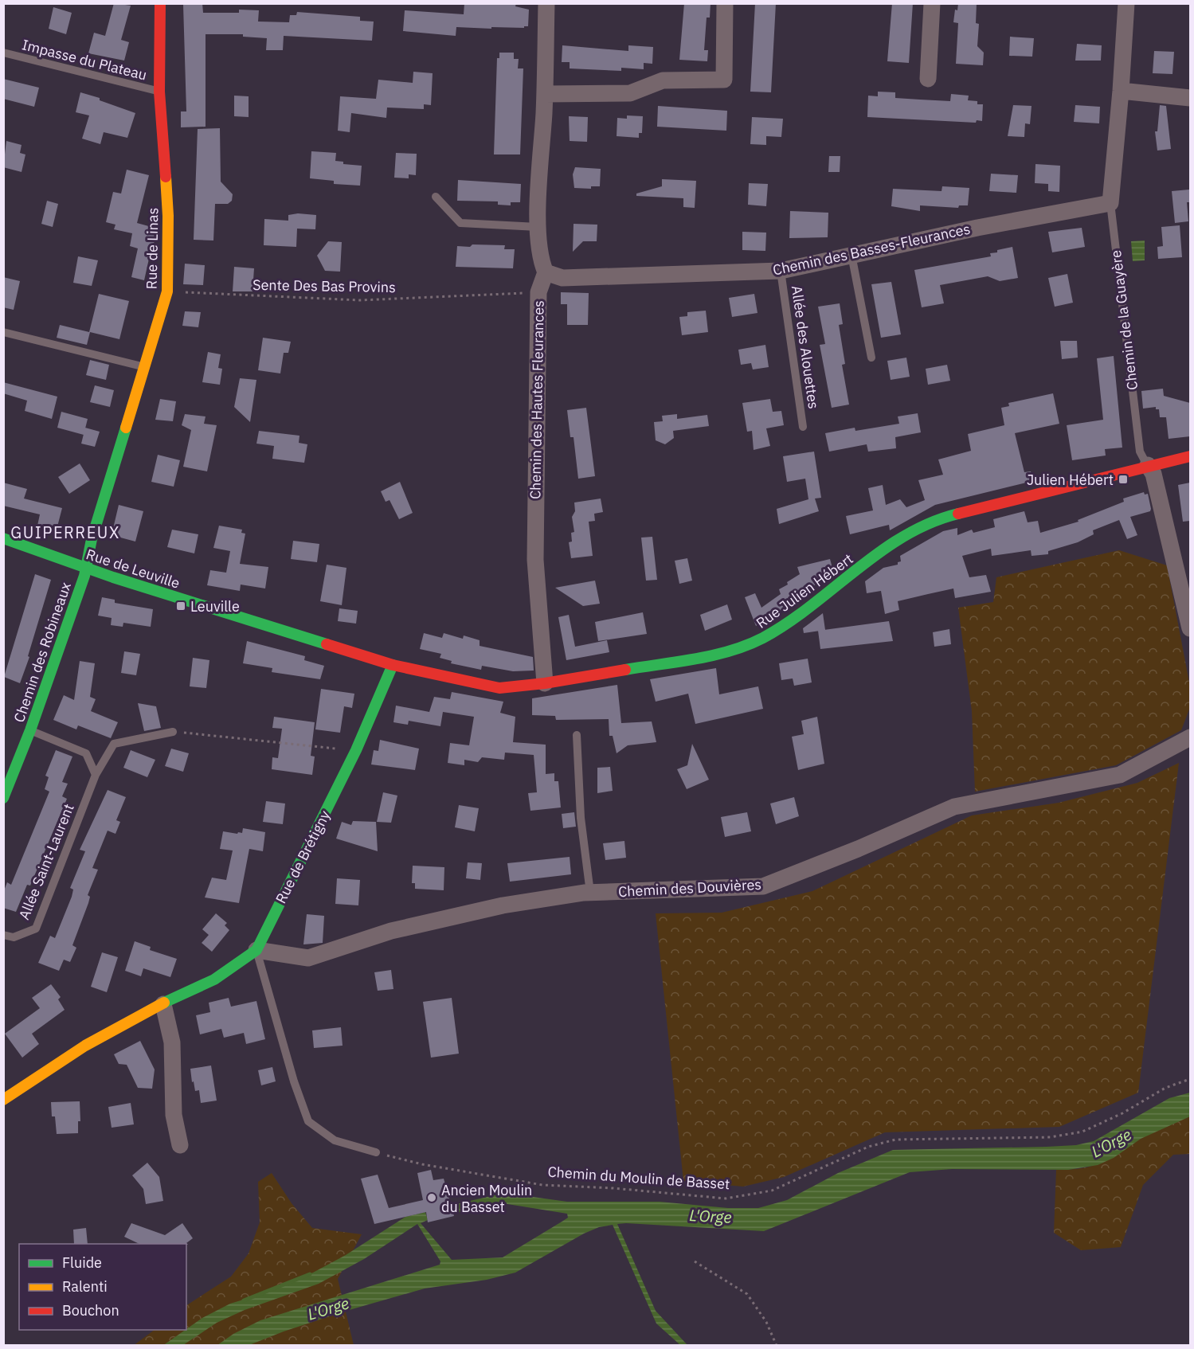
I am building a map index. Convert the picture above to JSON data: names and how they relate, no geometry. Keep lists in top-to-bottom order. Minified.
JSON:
{"streets":{"street":["Rue de Linas","Chemin des Basses-Fleurances","Chemin de la Guayère","Chemin des Hautes Fleurances","Rue de Leuville","Rue Julien Hébert","Chemin des Robineaux","Rue de Brétigny","Chemin des Douvières"],"lane":["Impasse du Plateau","Allée des Alouettes","Allée Saint-Laurent"],"path":["Sente Des Bas Provins","Chemin du Moulin de Basset"]},"crossings":[["Impasse du Plateau","Rue de Linas"],["Rue de Linas","Sente Des Bas Provins"],["Rue de Linas","Rue de Leuville"],["Rue de Linas","Chemin des Robineaux"],["Chemin des Basses-Fleurances","Chemin de la Guayère"],["Chemin des Basses-Fleurances","Allée des Alouettes"],["Chemin des Basses-Fleurances","Chemin des Hautes Fleurances"],["Sente Des Bas Provins","Chemin des Hautes Fleurances"],["Chemin de la Guayère","Rue Julien Hébert"],["Chemin des Hautes Fleurances","Rue Julien Hébert"],["Rue de Leuville","Rue Julien Hébert"],["Rue de Leuville","Chemin des Robineaux"],["Rue de Leuville","Rue de Brétigny"],["Rue Julien Hébert","Rue de Brétigny"],["Rue de Brétigny","Chemin des Douvières"]],"districts":["GUIPERREUX"],"water":["L'Orge"],"places":{"transit":["Julien Hébert","Leuville"],"other":["Ancien Moulin du Basset"]},"legend":["Fluide","Ralenti","Bouchon"]}
